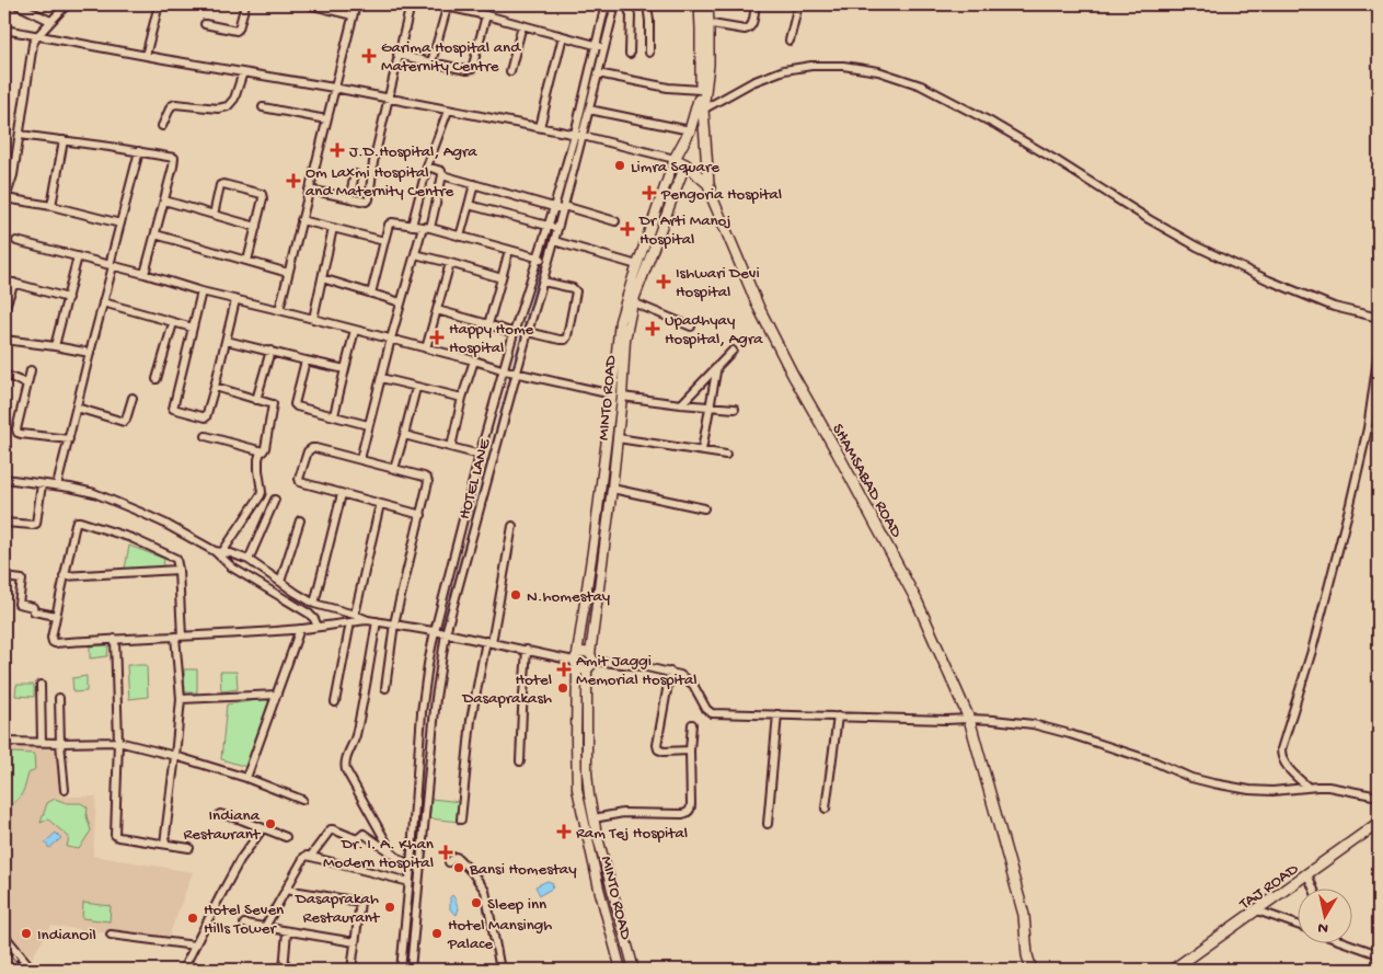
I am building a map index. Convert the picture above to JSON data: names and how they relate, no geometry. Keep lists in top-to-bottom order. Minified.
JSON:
{"streets":{"main road":["MINTO ROAD","SHAMSABAD ROAD","TAJ ROAD"],"street":["HOTEL LANE"]},"crossings":[["MINTO ROAD","SHAMSABAD ROAD"]],"places":{"health":["Garima Hospital and Maternity Centre","J.D.Hospital, Agra","Om Laxmi Hospital and Maternity Centre","Pengoria Hospital","Dr Arti Manoj Hospital","Ishwari Devi Hospital","Upadhyay Hospital, Agra","Happy Home Hospital","Amit Jaggi Memorial Hospital","Ram Tej Hospital","Dr. I. A. Khan Modern Hospital"],"other":["Limra Square","N.homestay","Hotel Dasaprakash","Indiana Restaurant","Bansi Homestay","Sleep inn","Dasaprakah Restaurant","Hotel Seven Hills Tower","IndianOil","Hotel Mansingh Palace"]},"north":"bottom"}
